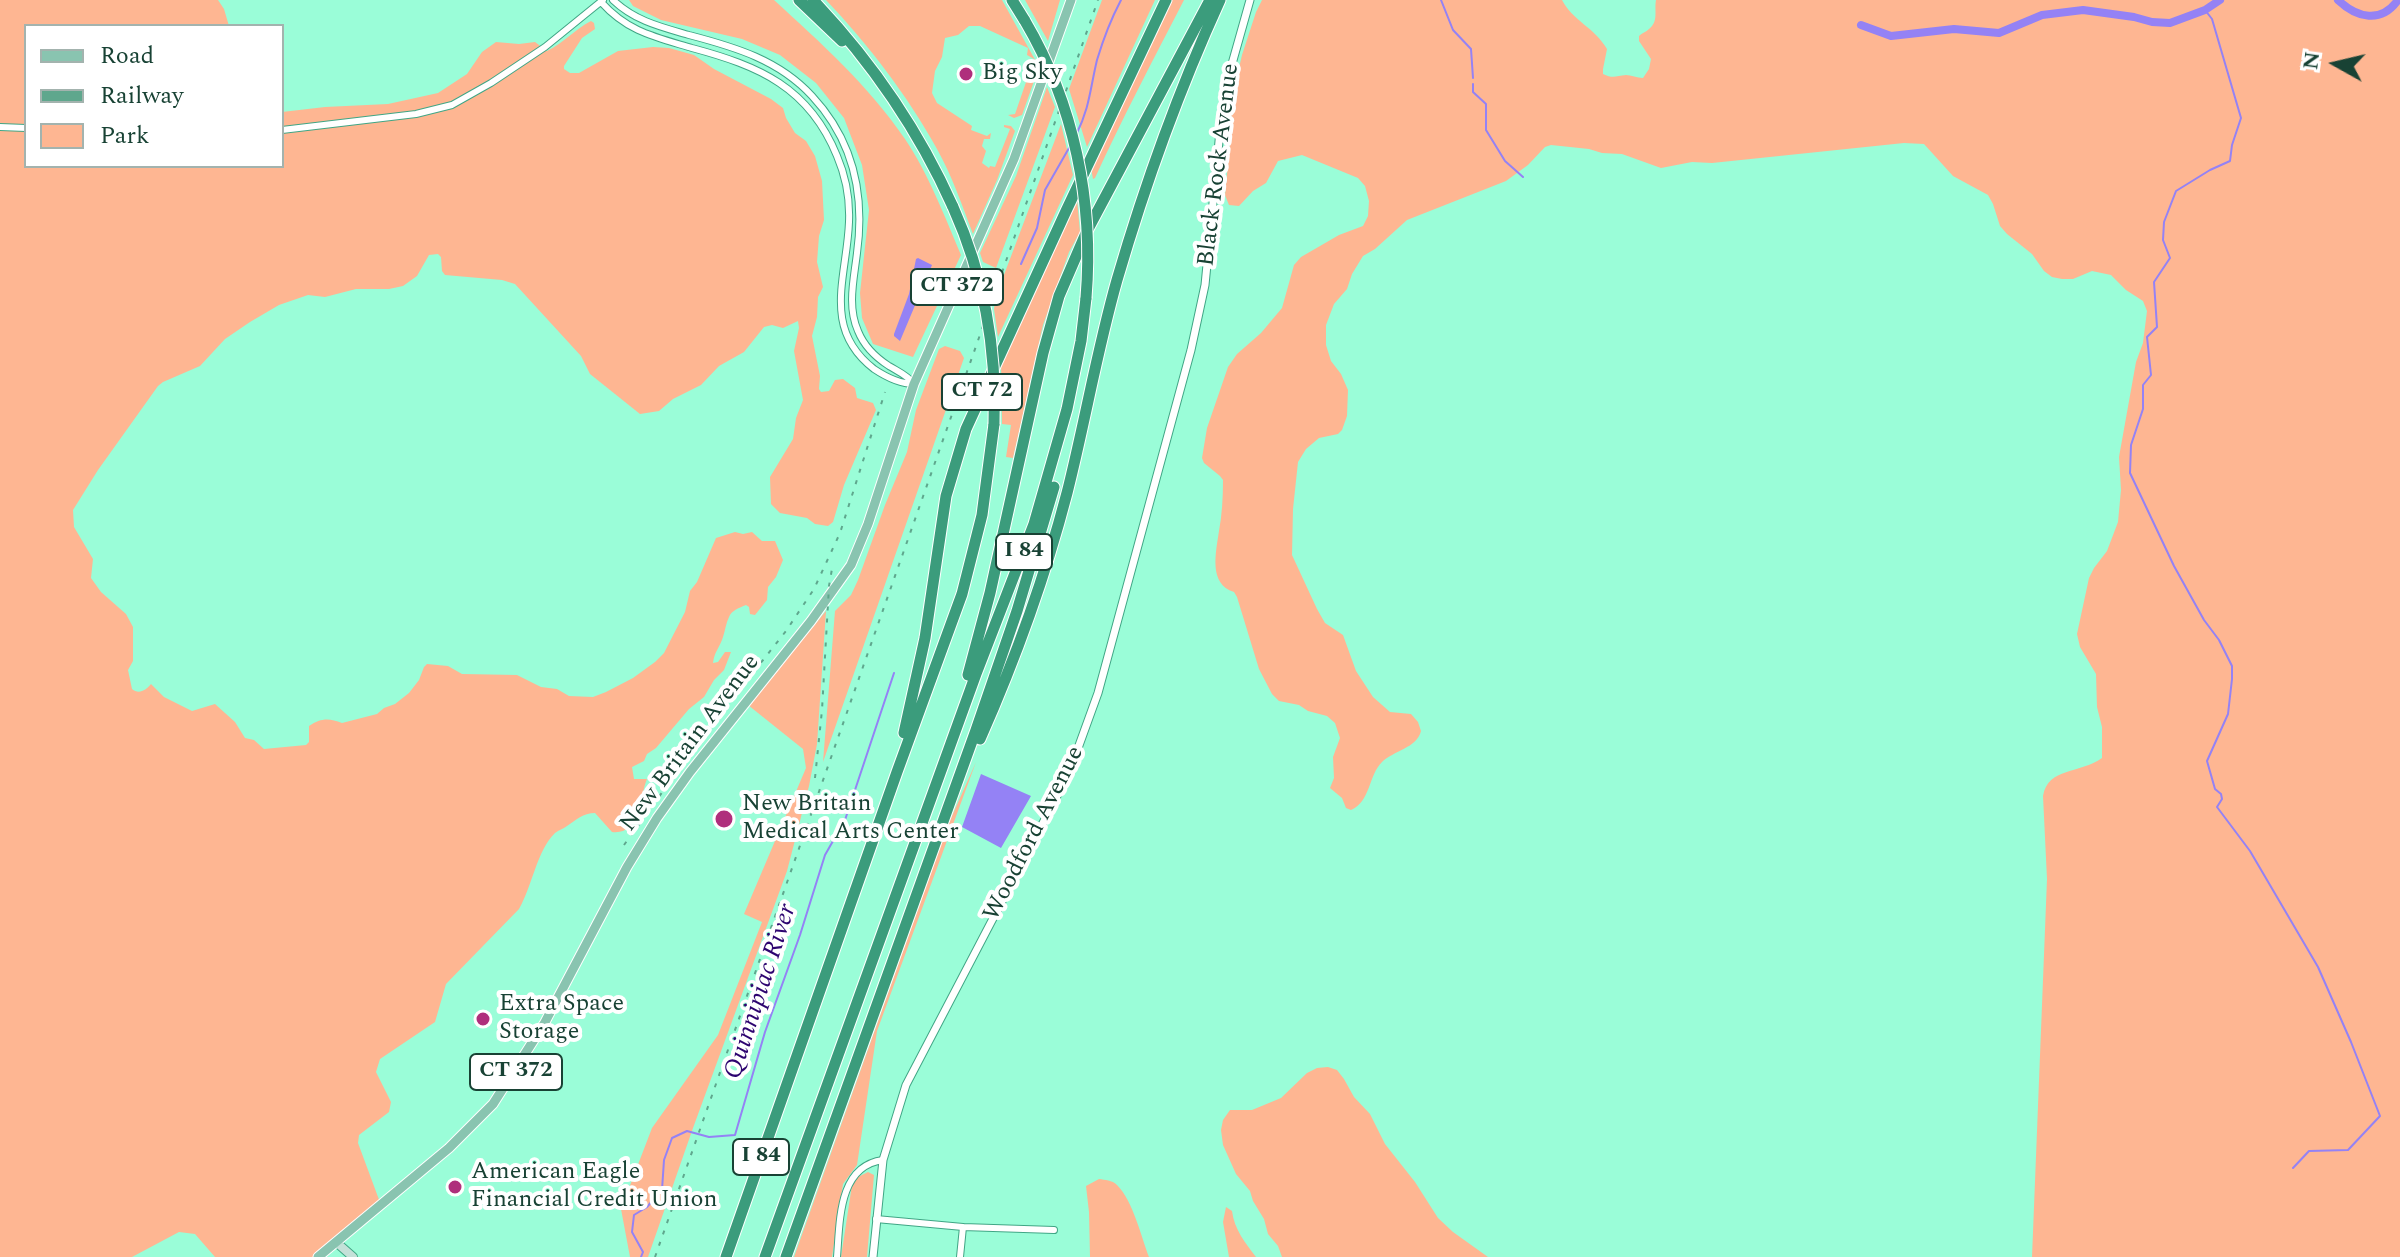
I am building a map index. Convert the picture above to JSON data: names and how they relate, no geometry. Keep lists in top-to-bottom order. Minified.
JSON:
{"streets":{"highway":["CT 72","I 84"],"main road":["CT 372","New Britain Avenue"],"street":["Black Rock Avenue","Woodford Avenue"]},"crossings":[["Black Rock Avenue","Woodford Avenue"],["CT 72","I 84"]],"water":["Quinnipiac River"],"places":["Big Sky","New Britain Medical Arts Center","Extra Space Storage","American Eagle Financial Credit Union"],"legend":["Road","Railway","Park"],"north":"left"}
